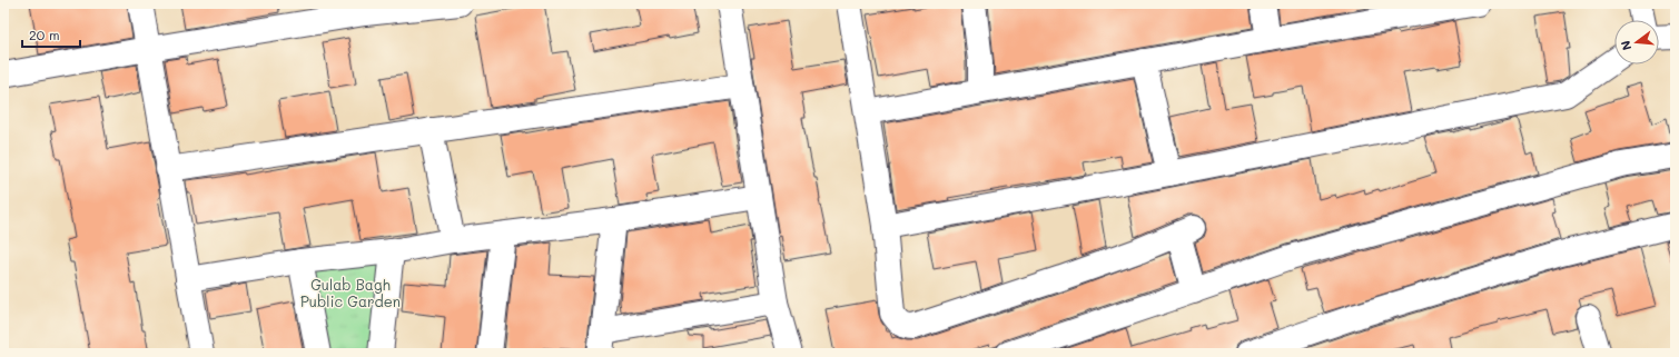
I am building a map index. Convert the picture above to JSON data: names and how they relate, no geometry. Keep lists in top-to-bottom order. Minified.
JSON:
{"parks":["Gulab Bagh Public Garden"],"scale_bar":"20 m","north":"left"}
